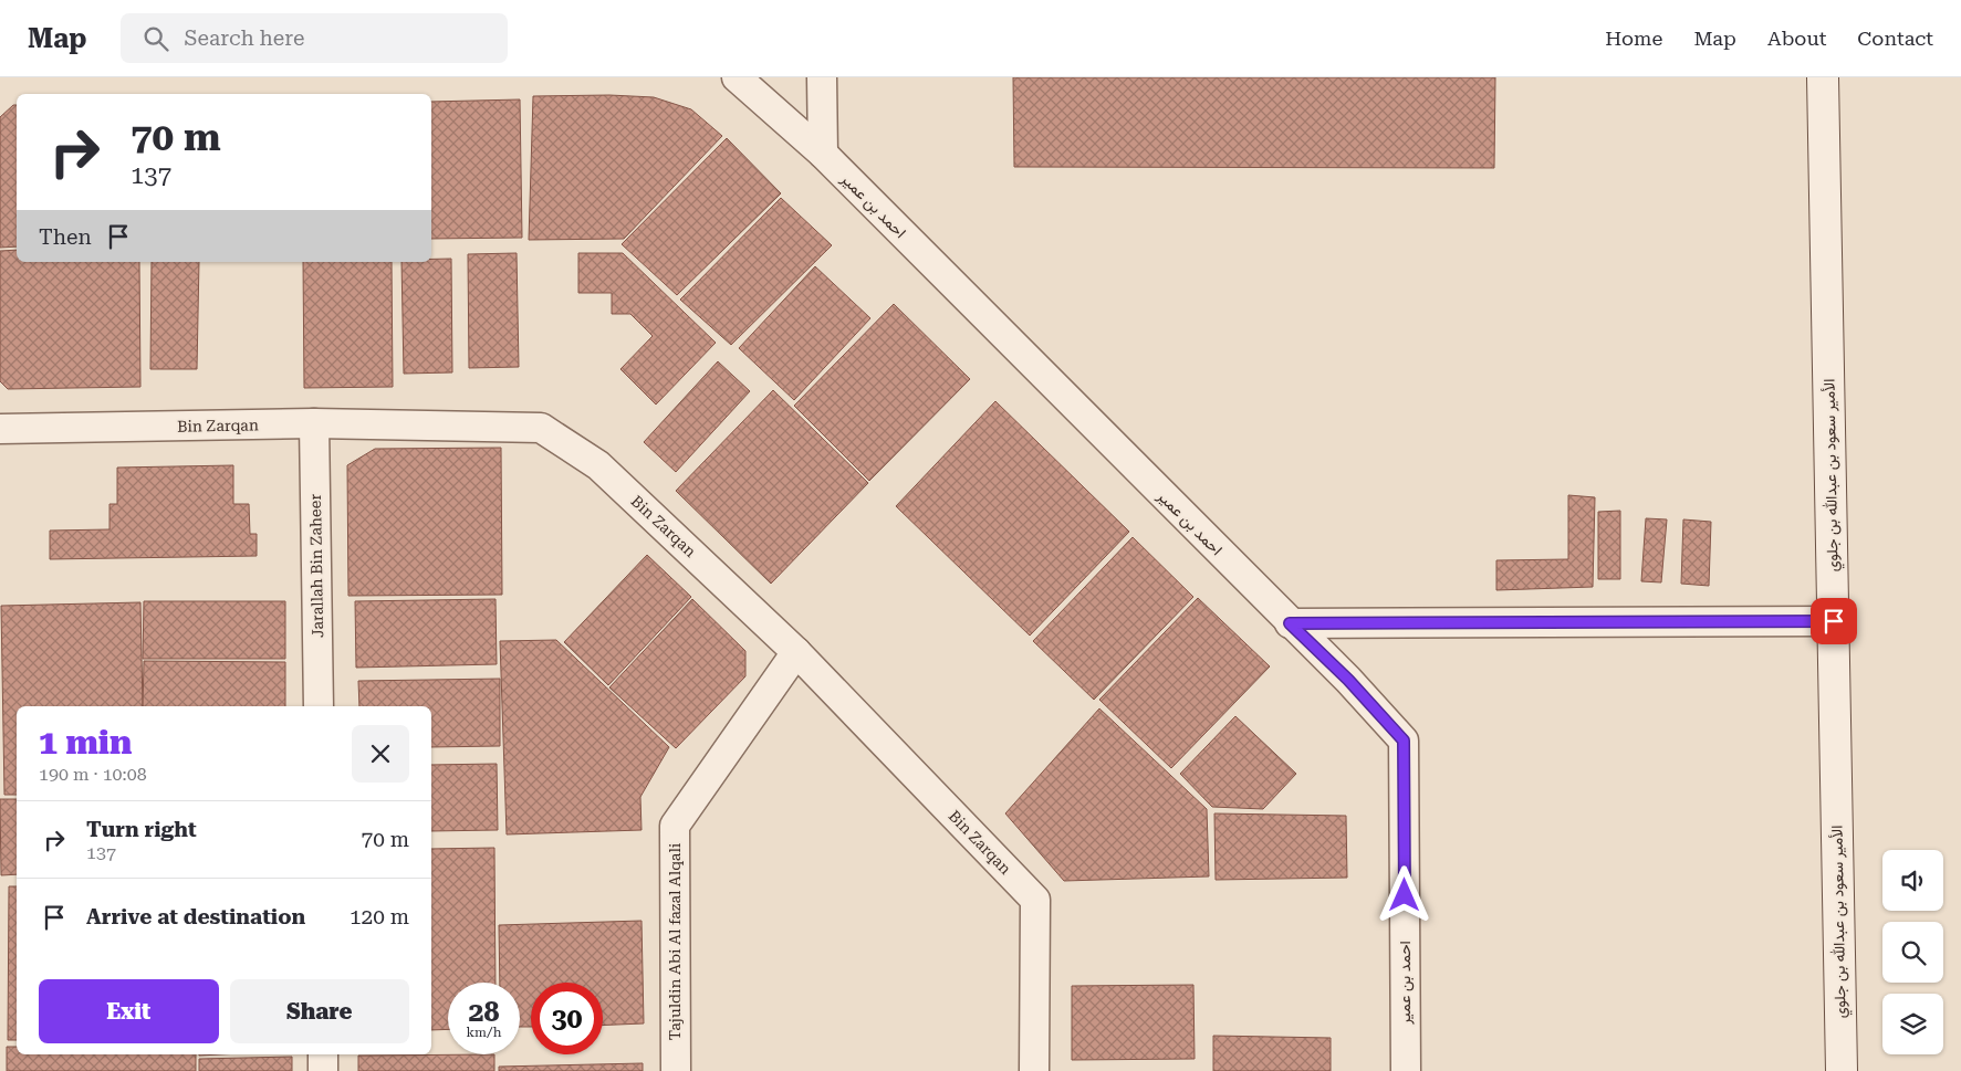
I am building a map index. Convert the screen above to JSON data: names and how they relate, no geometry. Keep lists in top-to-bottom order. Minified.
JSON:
{"streets":{"main road":["الأمير سعود بن عبدالله بن جلوي"],"street":["احمد بن عمير","Bin Zarqan","Jarallah Bin Zaheer","Tajuldin Abi Al fazal Alqali"]},"crossings":[["Bin Zarqan","Jarallah Bin Zaheer"],["Bin Zarqan","Tajuldin Abi Al fazal Alqali"]],"page":{"header":"Map","search":"Search here","nav":["Home","Map","About","Contact"],"turn":["70 m","137"],"then":"Then","heading":["1 min","190 m · 10:08"],"list":[{"name":"Turn right","note":"137","value":"70 m"},{"name":"Arrive at destination","value":"120 m"}],"buttons":["Exit","Share"],"speed":"28 km/h","limit":"30"}}
